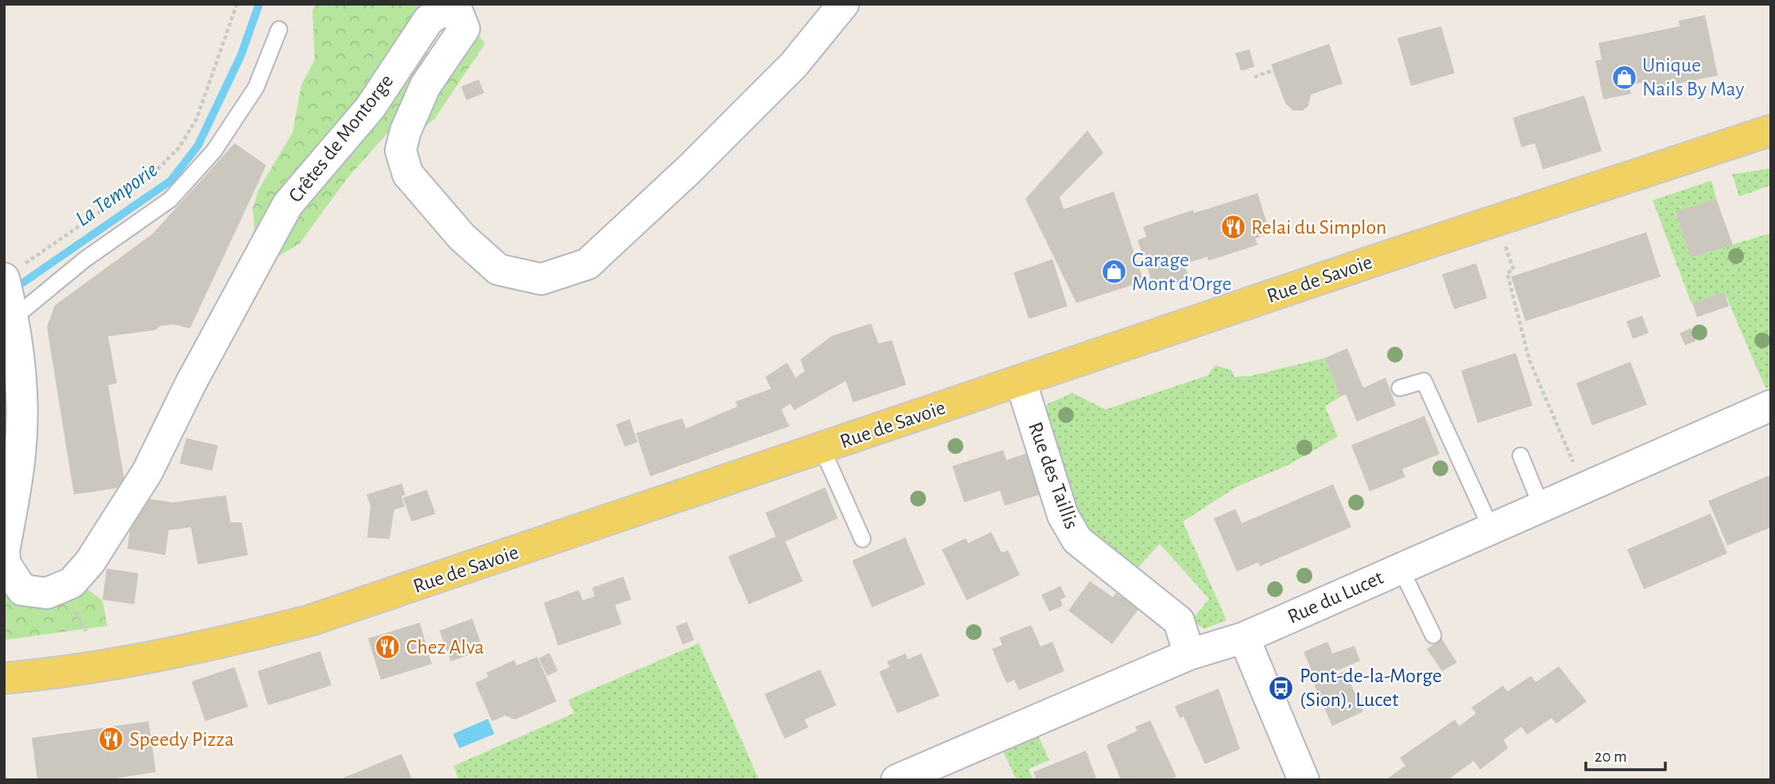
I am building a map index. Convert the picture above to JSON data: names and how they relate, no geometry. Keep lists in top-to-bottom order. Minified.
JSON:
{"streets":{"main road":["Rue de Savoie"],"street":["Crêtes de Montorge","Rue des Taillis","Rue du Lucet"]},"crossings":[["Rue de Savoie","Rue des Taillis"],["Rue des Taillis","Rue du Lucet"]],"water":["La Temporie"],"places":{"shop":["Unique Nails By May","Garage Mont d'Orge"],"restaurant":["Relai du Simplon","Chez Alva","Speedy Pizza"],"bus stop":["Pont-de-la-Morge (Sion), Lucet"]},"scale_bar":"20 m"}
